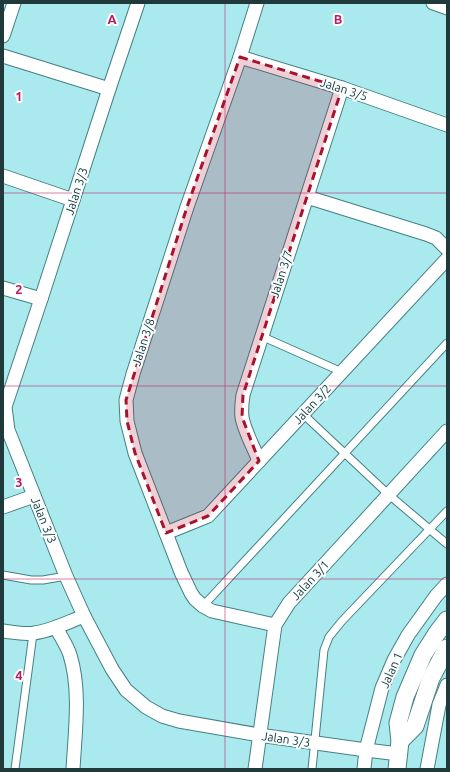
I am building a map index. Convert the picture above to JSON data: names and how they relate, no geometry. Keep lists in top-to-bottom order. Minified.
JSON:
{"streets":{"street":["Jalan 3/5","Jalan 3/3","Jalan 3/7","Jalan 3/8","Jalan 3/2","Jalan 3/1","Jalan 1"]},"crossings":[["Jalan 3/5","Jalan 3/7"],["Jalan 3/5","Jalan 3/8"],["Jalan 3/3","Jalan 3/1"],["Jalan 3/3","Jalan 1"],["Jalan 3/7","Jalan 3/2"],["Jalan 3/8","Jalan 3/2"],["Jalan 3/8","Jalan 3/1"]],"grid":{"columns":["A","B"],"rows":["1","2","3","4"]}}
